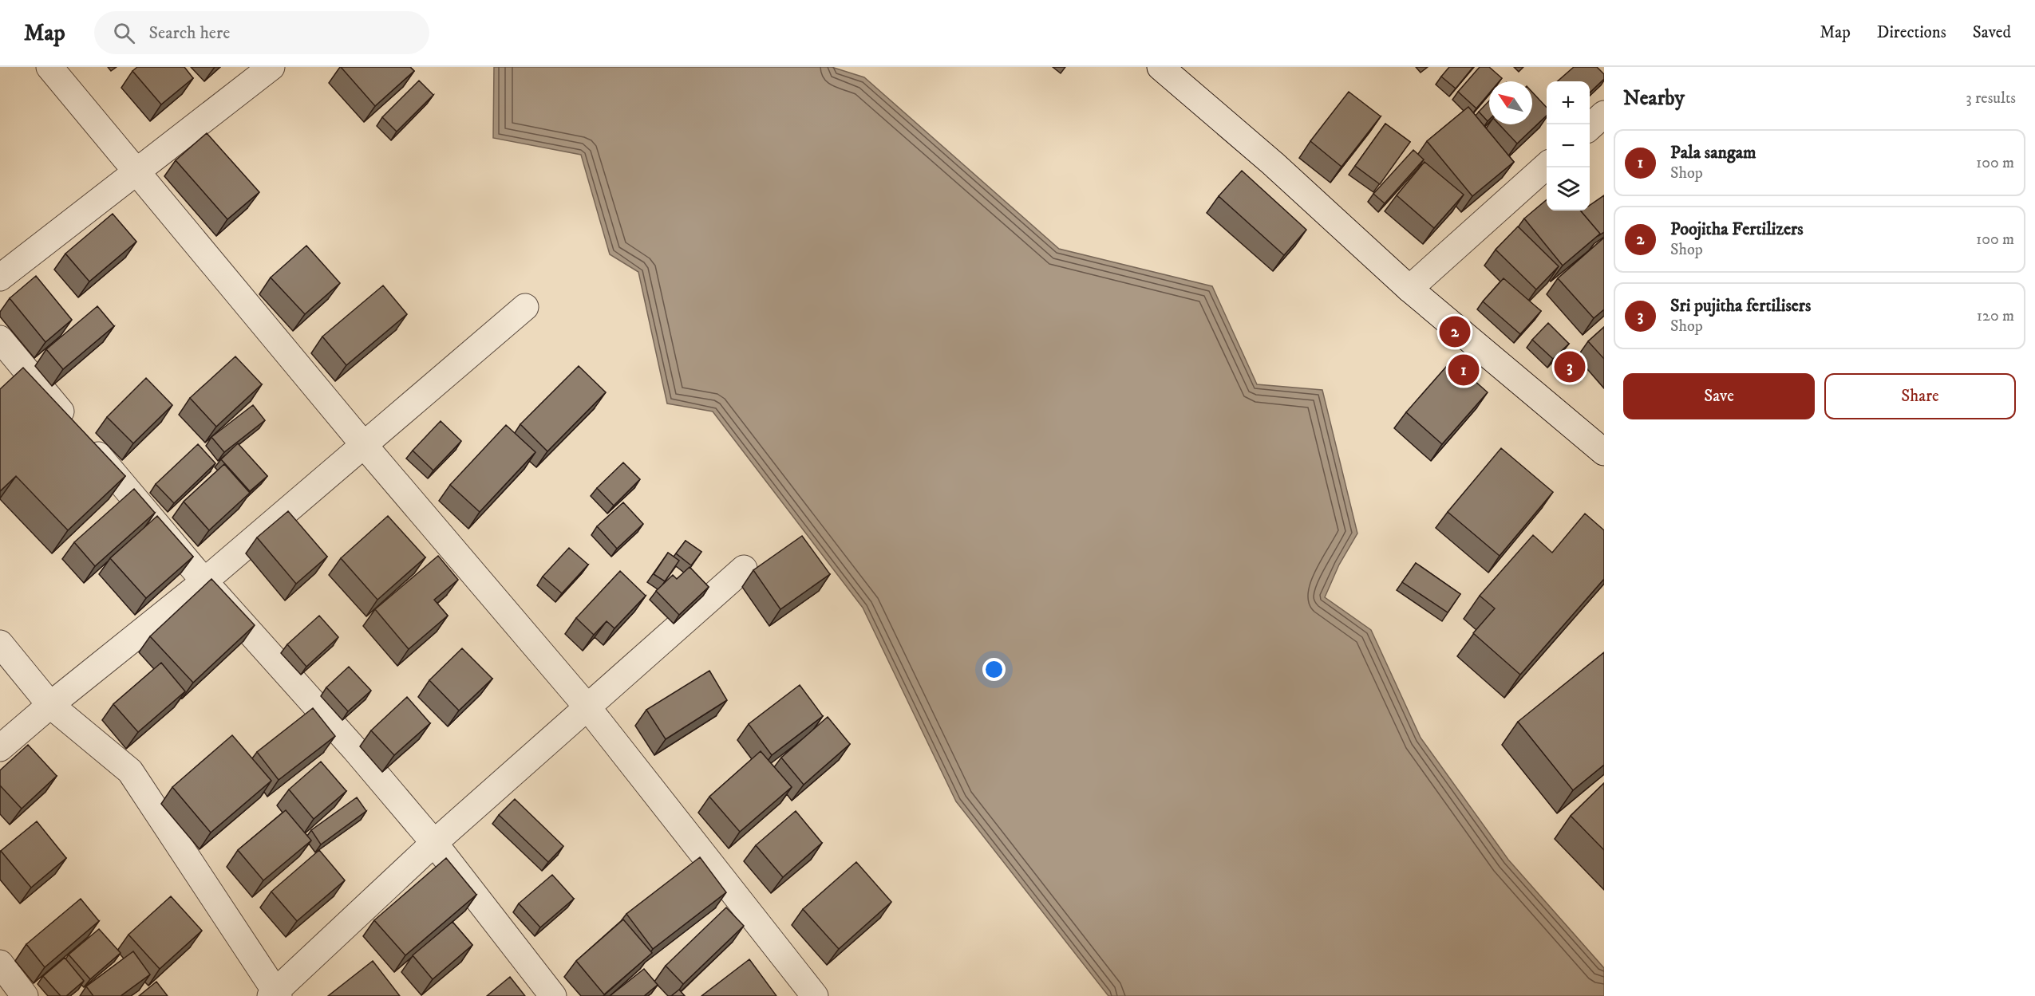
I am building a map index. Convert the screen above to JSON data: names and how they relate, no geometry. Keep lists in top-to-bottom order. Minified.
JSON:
{"north":"top left","page":{"header":"Map","search":"Search here","nav":["Map","Directions","Saved"],"heading":["Nearby","3 results"],"map_buttons":["+","−"],"list":[{"mark":"1","name":"Pala sangam","note":"Shop","value":"100 m"},{"mark":"2","name":"Poojitha Fertilizers","note":"Shop","value":"100 m"},{"mark":"3","name":"Sri pujitha fertilisers","note":"Shop","value":"120 m"}],"pins":["2","3","1"],"buttons":["Save","Share"]}}
